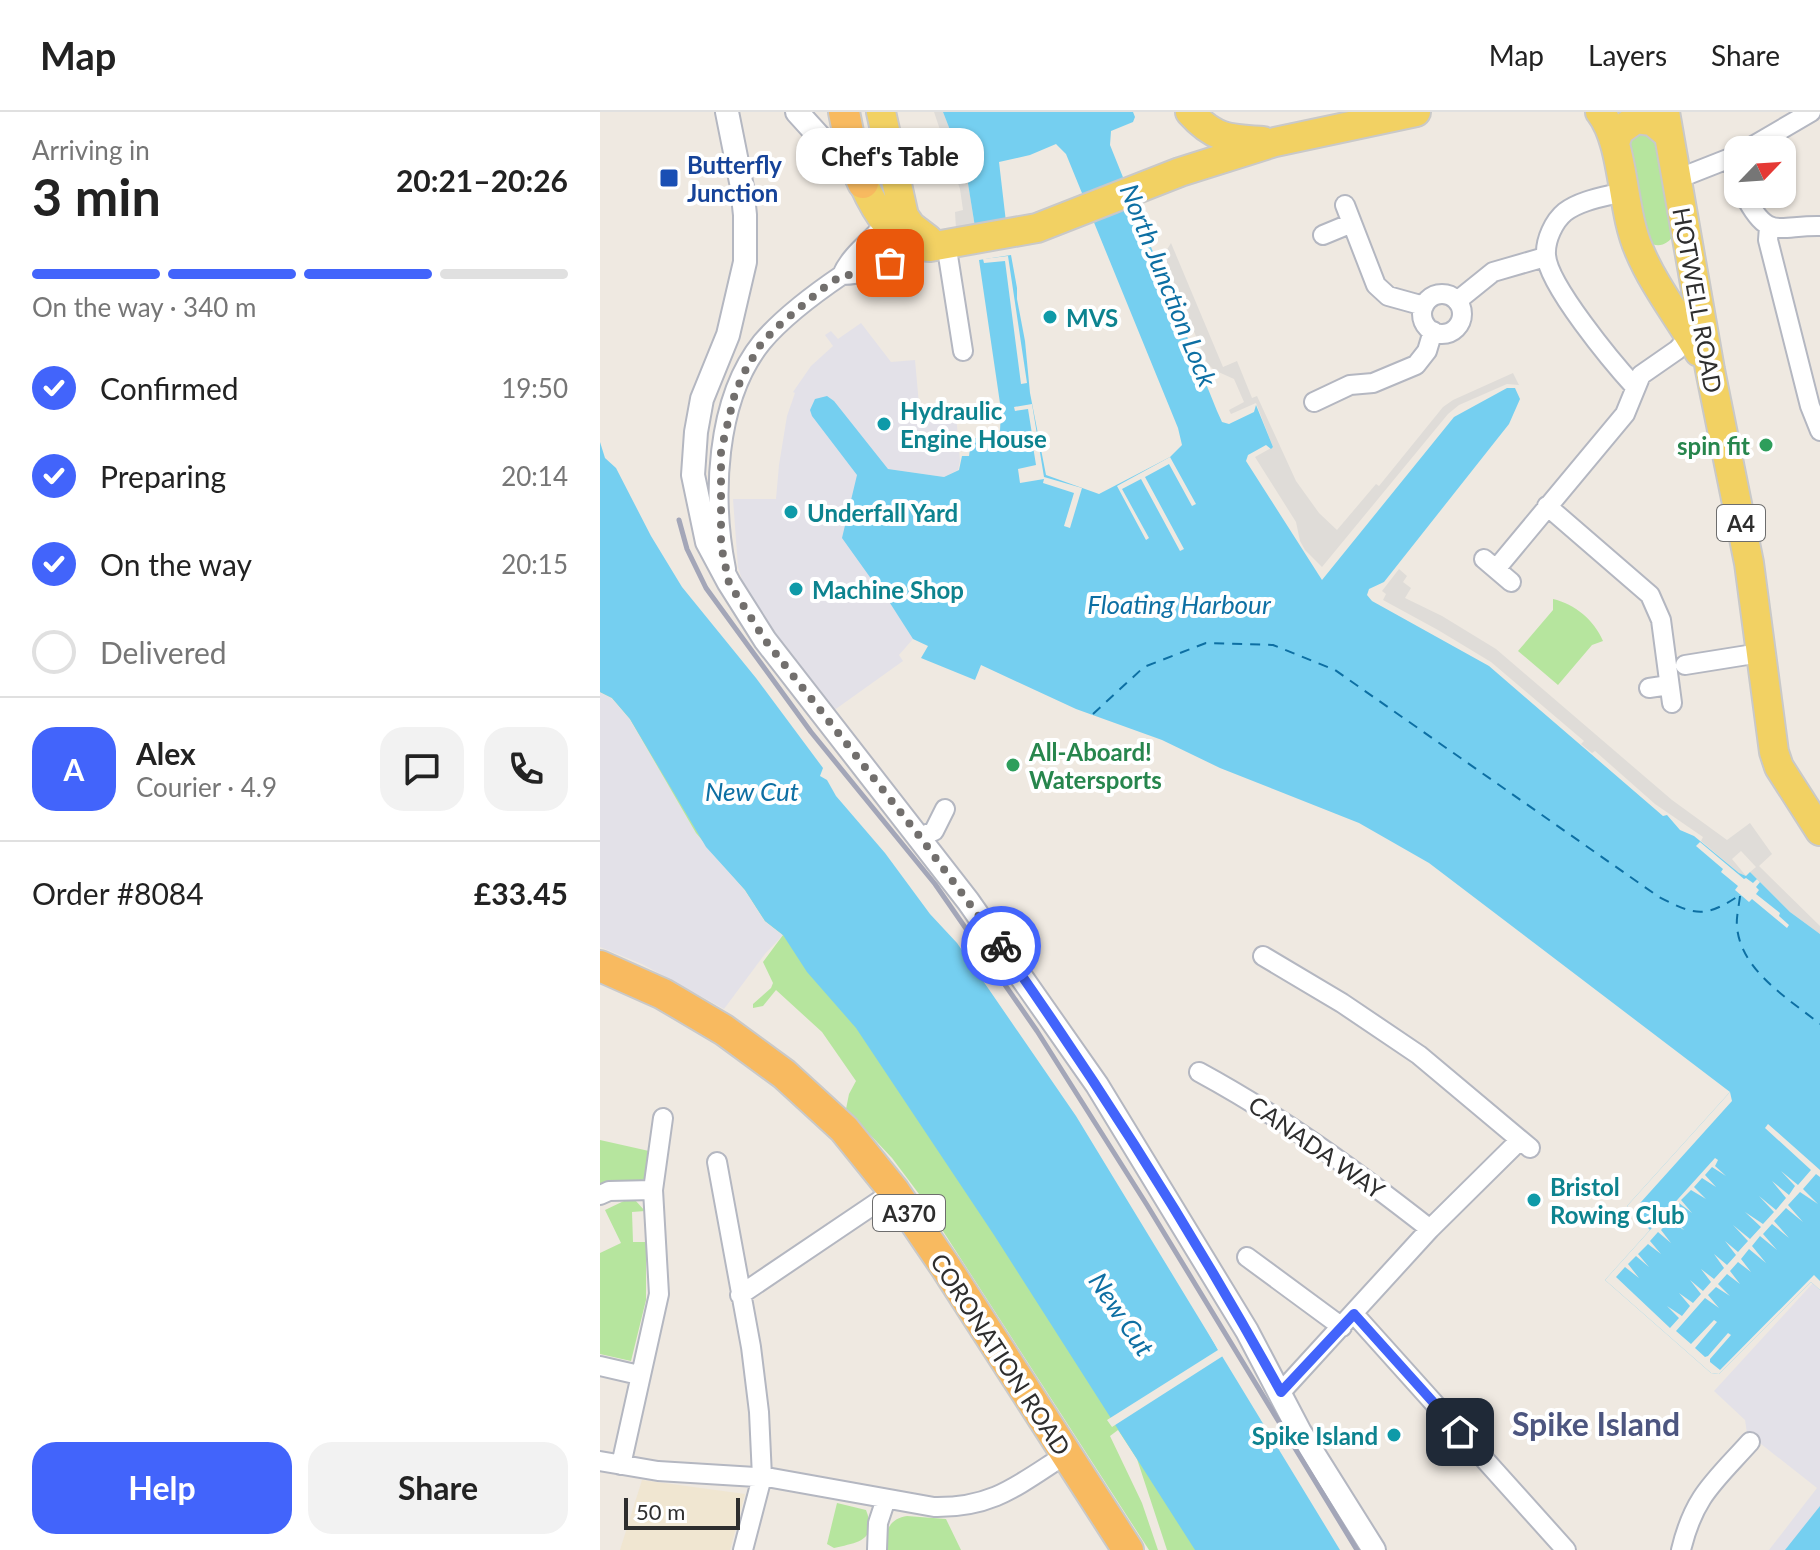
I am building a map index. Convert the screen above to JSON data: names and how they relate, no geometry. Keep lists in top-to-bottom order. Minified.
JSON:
{"streets":{"highway":["A370","CORONATION ROAD"],"main road":["HOTWELL ROAD","A4"],"street":["CANADA WAY"]},"crossings":[["HOTWELL ROAD","A4"]],"districts":["Spike Island"],"water":["North Junction Lock","Floating Harbour","New Cut"],"places":{"transit":["Butterfly Junction"],"other":["Chef's Table","MVS","Hydraulic Engine House","spin fit","Underfall Yard","Machine Shop","All-Aboard! Watersports","Bristol Rowing Club","Spike Island"]},"scale_bar":"50 m","north":"top right","page":{"header":"Map","nav":["Map","Layers","Share"],"heading":["3 min","Arriving in","20:21–20:26"],"panel":["Alex","Courier · 4.9","Order #8084","£33.45"],"bubble":"Chef's Table","bar":"On the way · 340 m","list":[["Confirmed","19:50"],["Preparing","20:14"],["On the way","20:15"],"Delivered"],"round":"A","buttons":["Help","Share"],"scale":"50 m"}}
